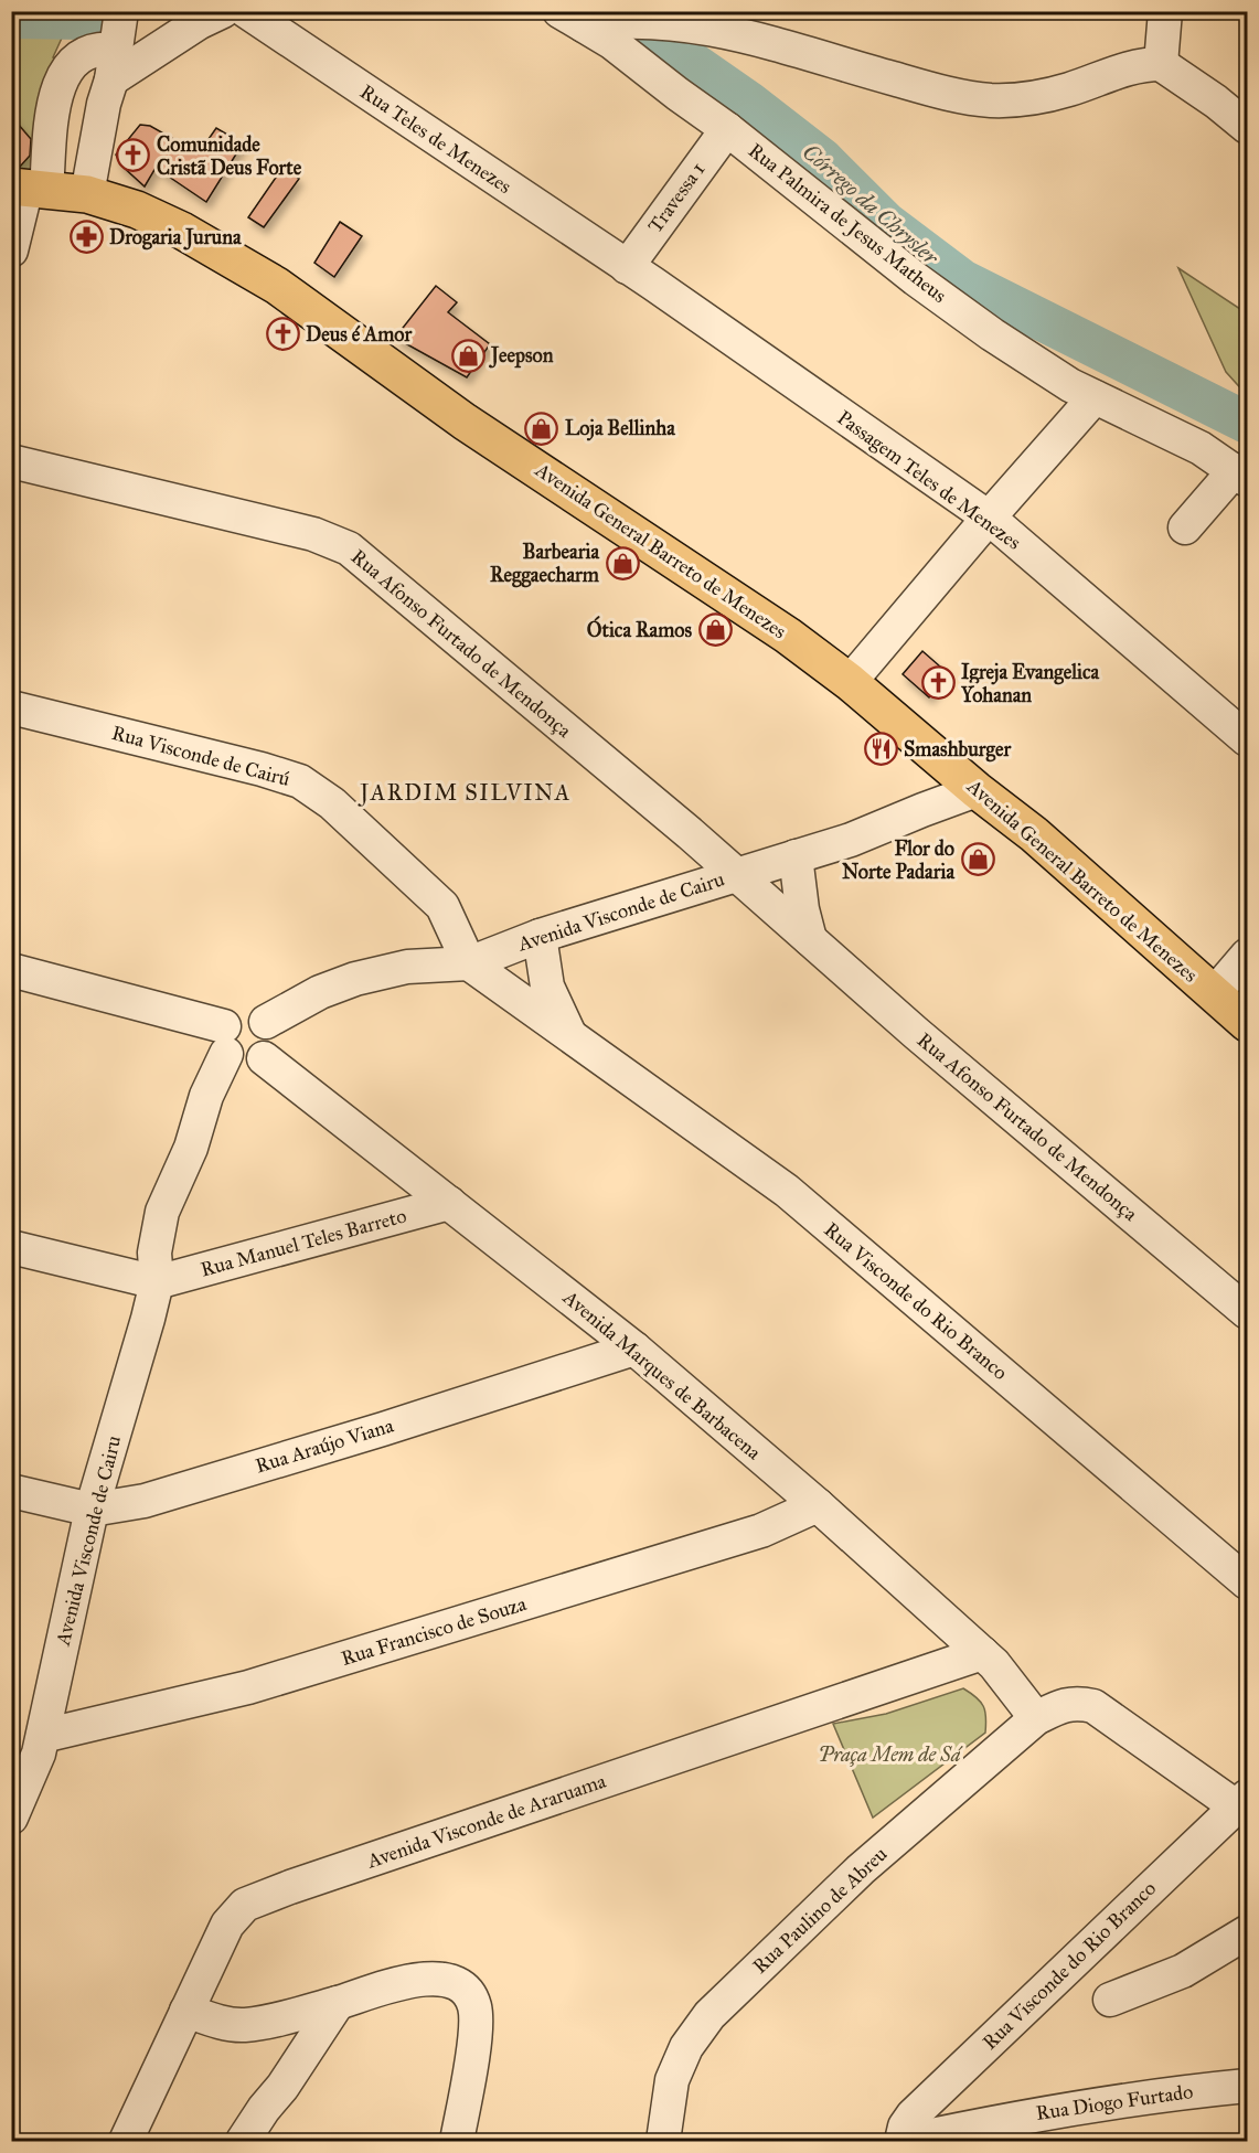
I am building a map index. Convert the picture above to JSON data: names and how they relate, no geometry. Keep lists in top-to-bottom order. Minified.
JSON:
{"streets":{"main road":["Avenida General Barreto de Menezes"],"street":["Rua Teles de Menezes","Travessa 1","Rua Palmira de Jesus Matheus","Passagem Teles de Menezes","Rua Afonso Furtado de Mendonça","Rua Visconde de Cairú","Avenida Visconde de Cairu","Rua Manuel Teles Barreto","Rua Visconde do Rio Branco","Avenida Marques de Barbacena","Rua Araújo Viana","Rua Francisco de Souza","Avenida Visconde de Araruama","Rua Paulino de Abreu","Rua Diogo Furtado"]},"crossings":[["Rua Teles de Menezes","Travessa 1"],["Rua Teles de Menezes","Passagem Teles de Menezes"],["Travessa 1","Rua Palmira de Jesus Matheus"],["Travessa 1","Passagem Teles de Menezes"],["Avenida General Barreto de Menezes","Avenida Visconde de Cairu"],["Rua Afonso Furtado de Mendonça","Avenida Visconde de Cairu"],["Rua Visconde de Cairú","Avenida Visconde de Cairu"],["Rua Visconde de Cairú","Rua Visconde do Rio Branco"],["Avenida Visconde de Cairu","Rua Manuel Teles Barreto"],["Avenida Visconde de Cairu","Rua Visconde do Rio Branco"],["Avenida Visconde de Cairu","Avenida Marques de Barbacena"],["Avenida Visconde de Cairu","Rua Araújo Viana"],["Avenida Visconde de Cairu","Rua Francisco de Souza"],["Rua Manuel Teles Barreto","Avenida Marques de Barbacena"],["Rua Visconde do Rio Branco","Rua Paulino de Abreu"],["Rua Visconde do Rio Branco","Rua Diogo Furtado"],["Avenida Marques de Barbacena","Rua Araújo Viana"],["Avenida Marques de Barbacena","Rua Francisco de Souza"],["Avenida Marques de Barbacena","Avenida Visconde de Araruama"],["Avenida Marques de Barbacena","Rua Paulino de Abreu"]],"districts":["JARDIM SILVINA"],"water":["Córrego da Chrysler"],"parks":["Praça Mem de Sá"],"places":{"church":["Comunidade Cristã Deus Forte","Deus é Amor","Igreja Evangelica Yohanan"],"pharmacy":["Drogaria Juruna"],"shop":["Jeepson","Loja Bellinha","Barbearia Reggaecharm","Ótica Ramos","Flor do Norte Padaria"],"restaurant":["Smashburger"]}}
